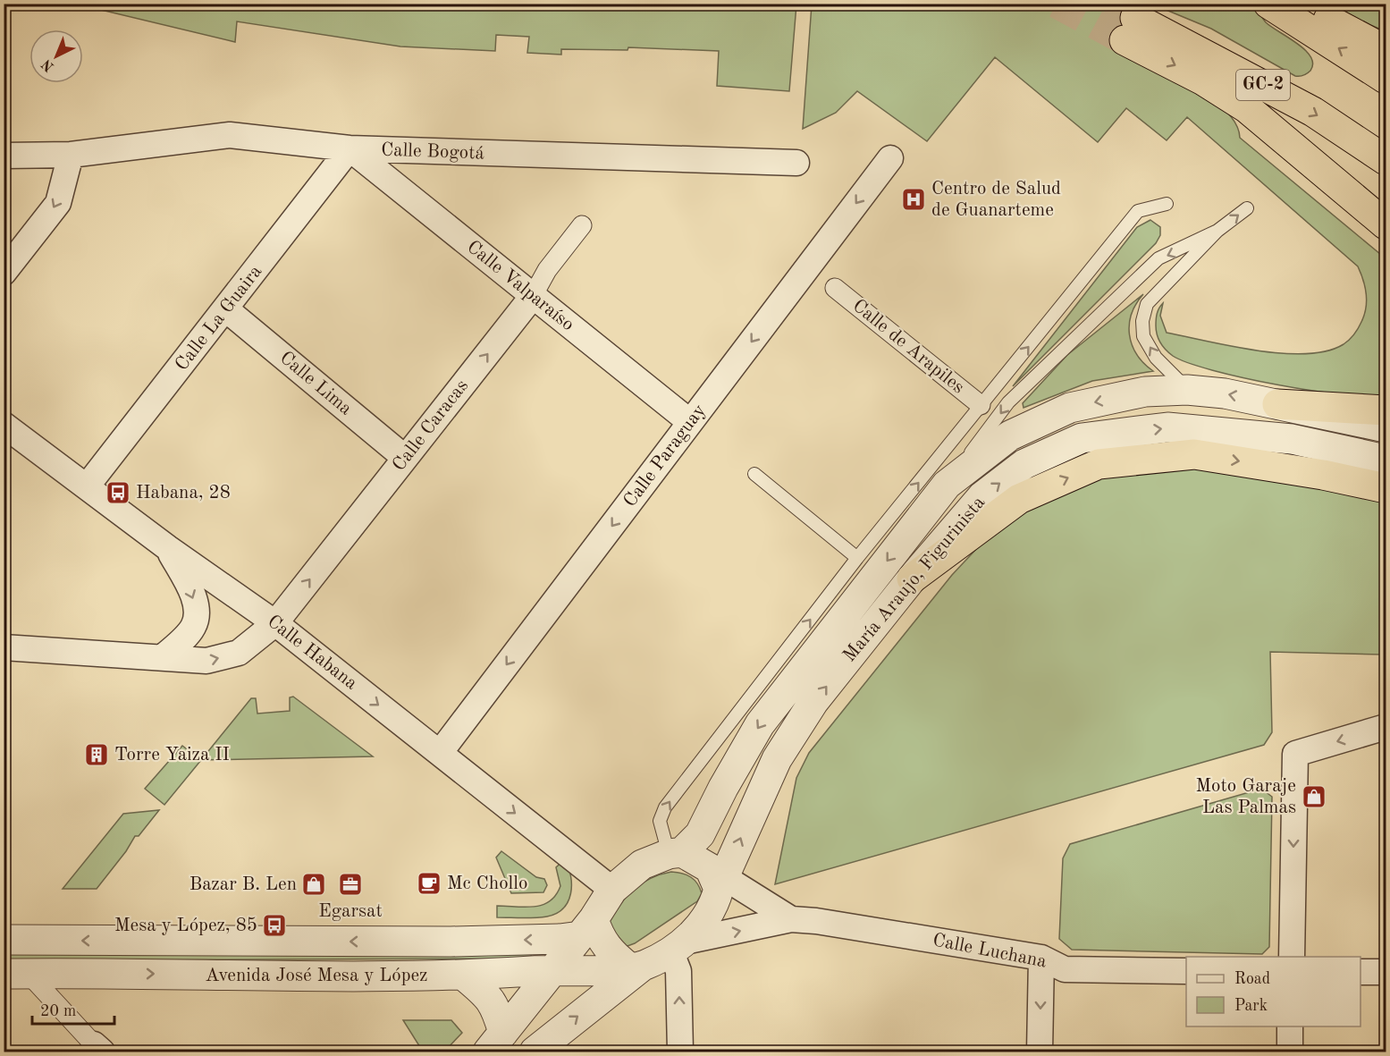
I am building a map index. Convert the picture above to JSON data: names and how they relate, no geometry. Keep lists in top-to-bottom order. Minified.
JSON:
{"streets":{"highway":["GC-2"],"street":["Calle Bogotá","Calle Valparaíso","Calle La Guaira","Calle de Arapiles","Calle Lima","Calle Caracas","Calle Paraguay","María Araujo, Figurinista","Calle Habana","Calle Luchana","Avenida José Mesa y López"]},"crossings":[["Calle Bogotá","Calle Valparaíso"],["Calle Bogotá","Calle La Guaira"],["Calle Valparaíso","Calle La Guaira"],["Calle Valparaíso","Calle Caracas"],["Calle Valparaíso","Calle Paraguay"],["Calle La Guaira","Calle Lima"],["Calle La Guaira","Calle Habana"],["Calle Lima","Calle Caracas"],["Calle Caracas","Calle Habana"],["Calle Paraguay","Calle Habana"],["María Araujo, Figurinista","Calle Habana"],["María Araujo, Figurinista","Avenida José Mesa y López"],["Calle Habana","Avenida José Mesa y López"]],"one_way":["Calle Caracas","Calle Paraguay","Calle Habana"],"places":{"hospital":["Centro de Salud de Guanarteme"],"bus stop":["Habana, 28","Mesa y López, 85"],"building":["Torre Yaiza II"],"shop":["Moto Garaje Las Palmas","Bazar B. Len"],"cafe":["Mc Chollo"],"office":["Egarsat"]},"legend":["Road","Park"],"scale_bar":"20 m","north":"bottom left"}
